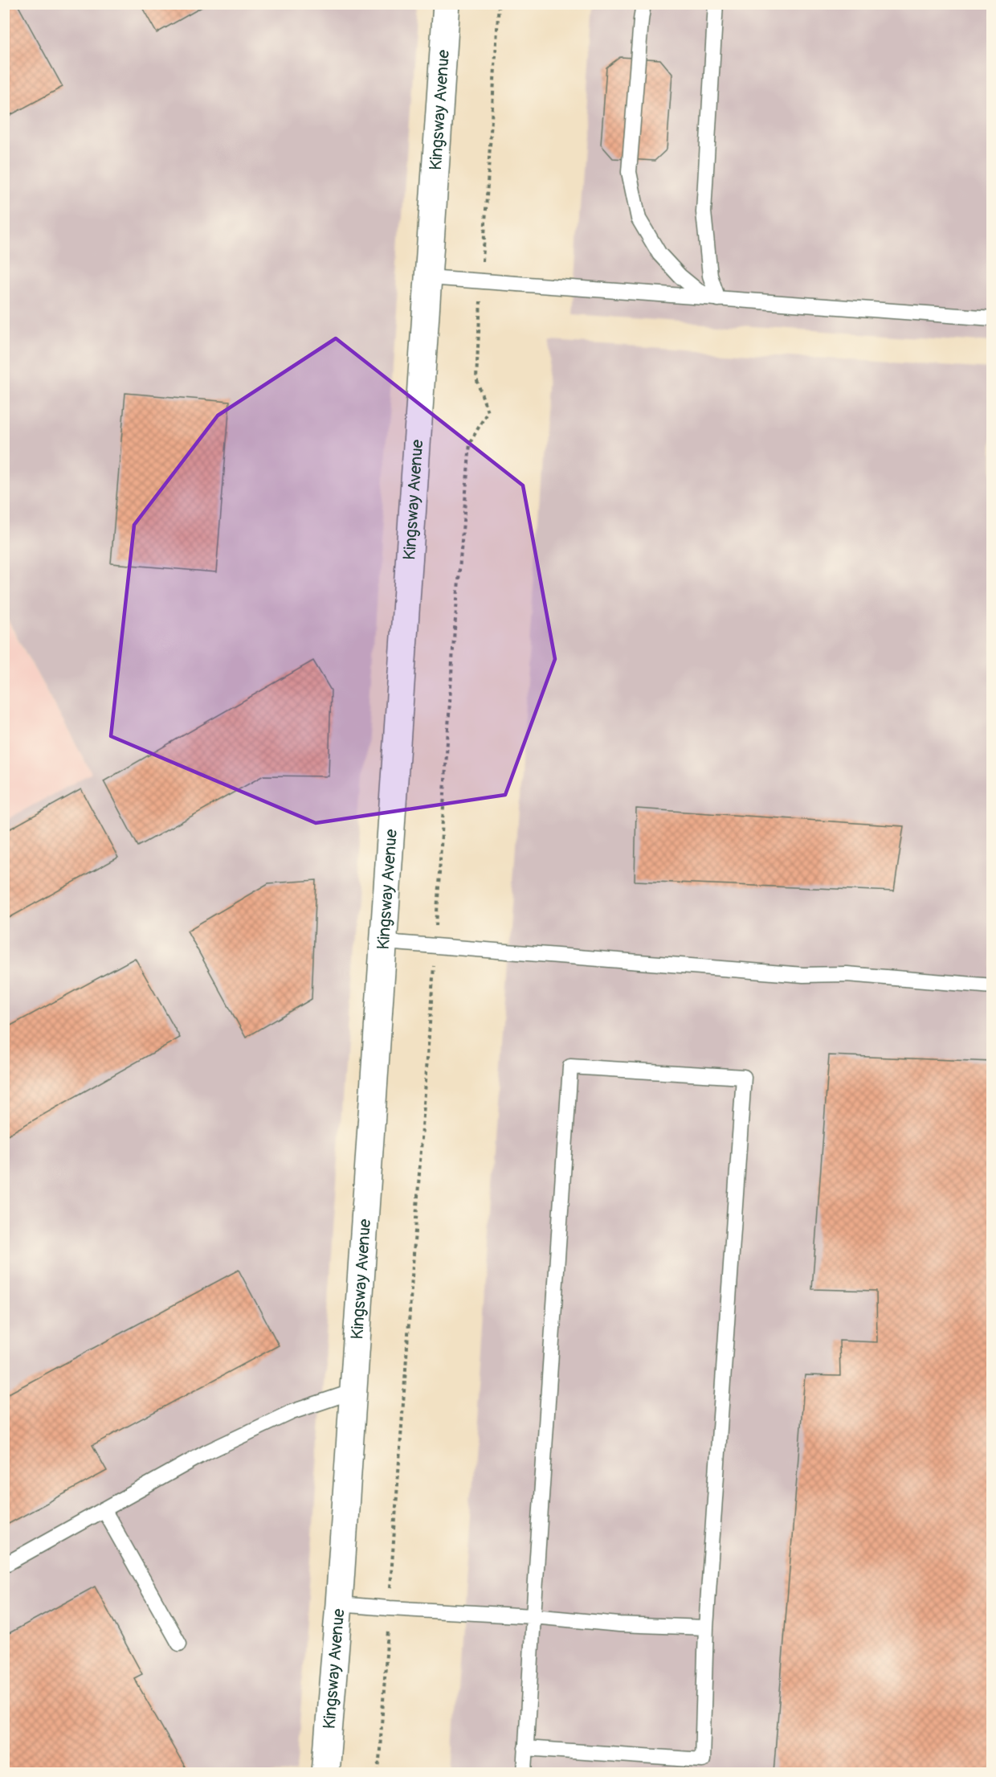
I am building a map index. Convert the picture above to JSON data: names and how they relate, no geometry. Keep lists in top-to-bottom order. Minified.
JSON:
{"streets":{"main road":["Kingsway Avenue"]}}
